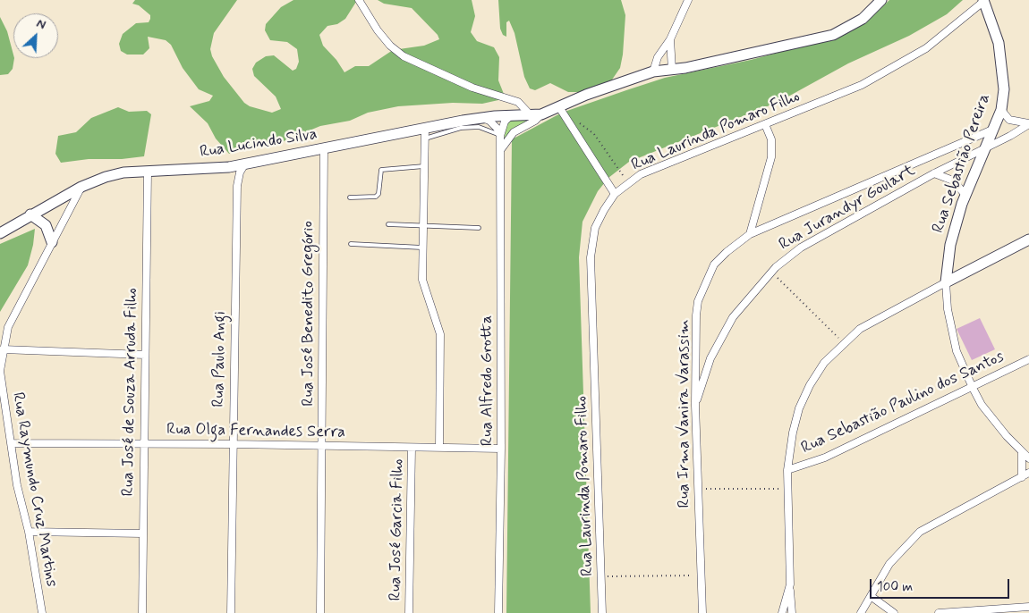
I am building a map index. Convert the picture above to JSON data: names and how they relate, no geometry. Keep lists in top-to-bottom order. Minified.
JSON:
{"streets":{"street":["Rua Laurinda Pomaro Filho","Rua Lucindo Silva","Rua Sebastião Pereira","Rua Jurandyr Goulart","Rua José Benedito Gregório","Rua Paulo Angi","Rua Alfredo Grotta","Rua José de Souza Arruda Filho","Rua Sebastião Paulino dos Santos","Rua Irma Vanira Varassim","Rua Olga Fernandes Serra","Rua Raymundo Cruz Martins","Rua José Garcia Filho"]},"crossings":[["Rua Laurinda Pomaro Filho","Rua Sebastião Pereira"],["Rua Lucindo Silva","Rua José Benedito Gregório"],["Rua Lucindo Silva","Rua Paulo Angi"],["Rua Lucindo Silva","Rua José de Souza Arruda Filho"],["Rua Lucindo Silva","Rua Raymundo Cruz Martins"],["Rua Sebastião Pereira","Rua Jurandyr Goulart"],["Rua Sebastião Pereira","Rua Sebastião Paulino dos Santos"],["Rua Sebastião Pereira","Rua Irma Vanira Varassim"],["Rua Jurandyr Goulart","Rua Irma Vanira Varassim"],["Rua José Benedito Gregório","Rua Olga Fernandes Serra"],["Rua Paulo Angi","Rua Olga Fernandes Serra"],["Rua Alfredo Grotta","Rua Olga Fernandes Serra"],["Rua José de Souza Arruda Filho","Rua Olga Fernandes Serra"],["Rua Olga Fernandes Serra","Rua Raymundo Cruz Martins"],["Rua Olga Fernandes Serra","Rua José Garcia Filho"]],"scale_bar":"100 m","north":"top right"}
